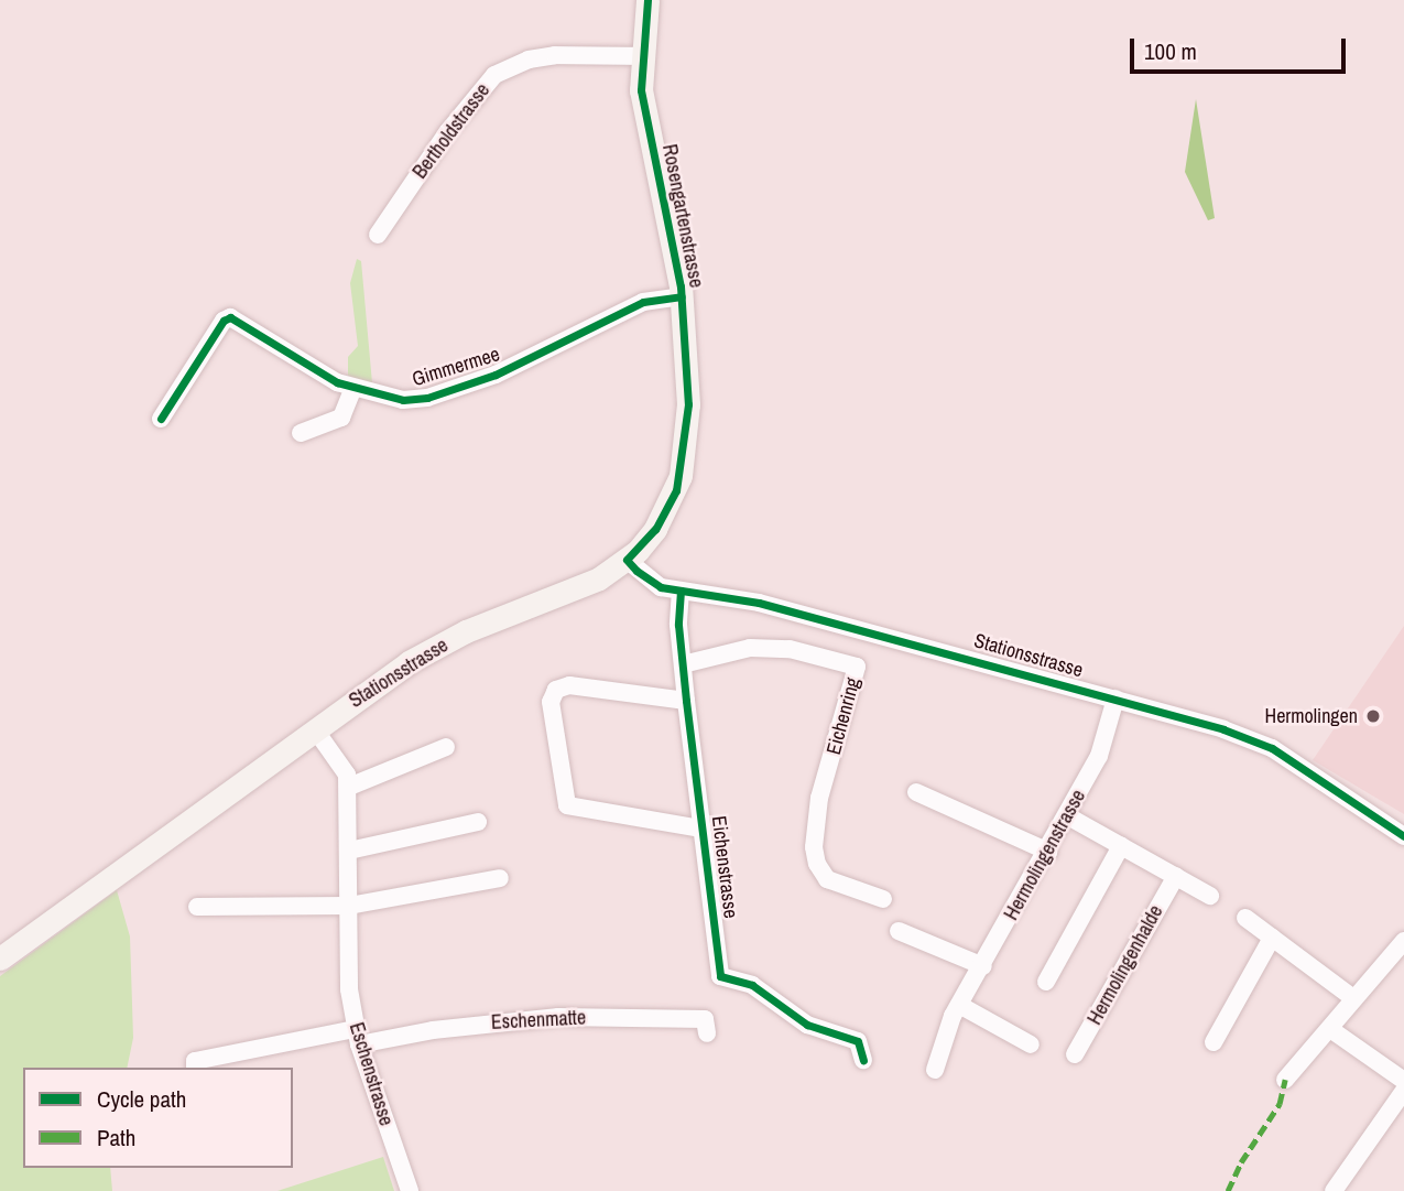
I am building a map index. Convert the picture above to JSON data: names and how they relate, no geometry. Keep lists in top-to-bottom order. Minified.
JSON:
{"streets":{"main road":["Rosengartenstrasse","Stationsstrasse"],"street":["Bertholdstrasse","Gimmermee","Eichenring","Hermolingenstrasse","Eichenstrasse","Hermolingenhalde","Eschenmatte","Eschenstrasse"]},"crossings":[["Bertholdstrasse","Rosengartenstrasse"],["Rosengartenstrasse","Gimmermee"],["Rosengartenstrasse","Stationsstrasse"],["Stationsstrasse","Hermolingenstrasse"],["Stationsstrasse","Eichenstrasse"],["Stationsstrasse","Eschenstrasse"],["Eichenring","Eichenstrasse"],["Eschenmatte","Eschenstrasse"]],"places":["Hermolingen"],"legend":["Cycle path","Path"],"scale_bar":"100 m"}
